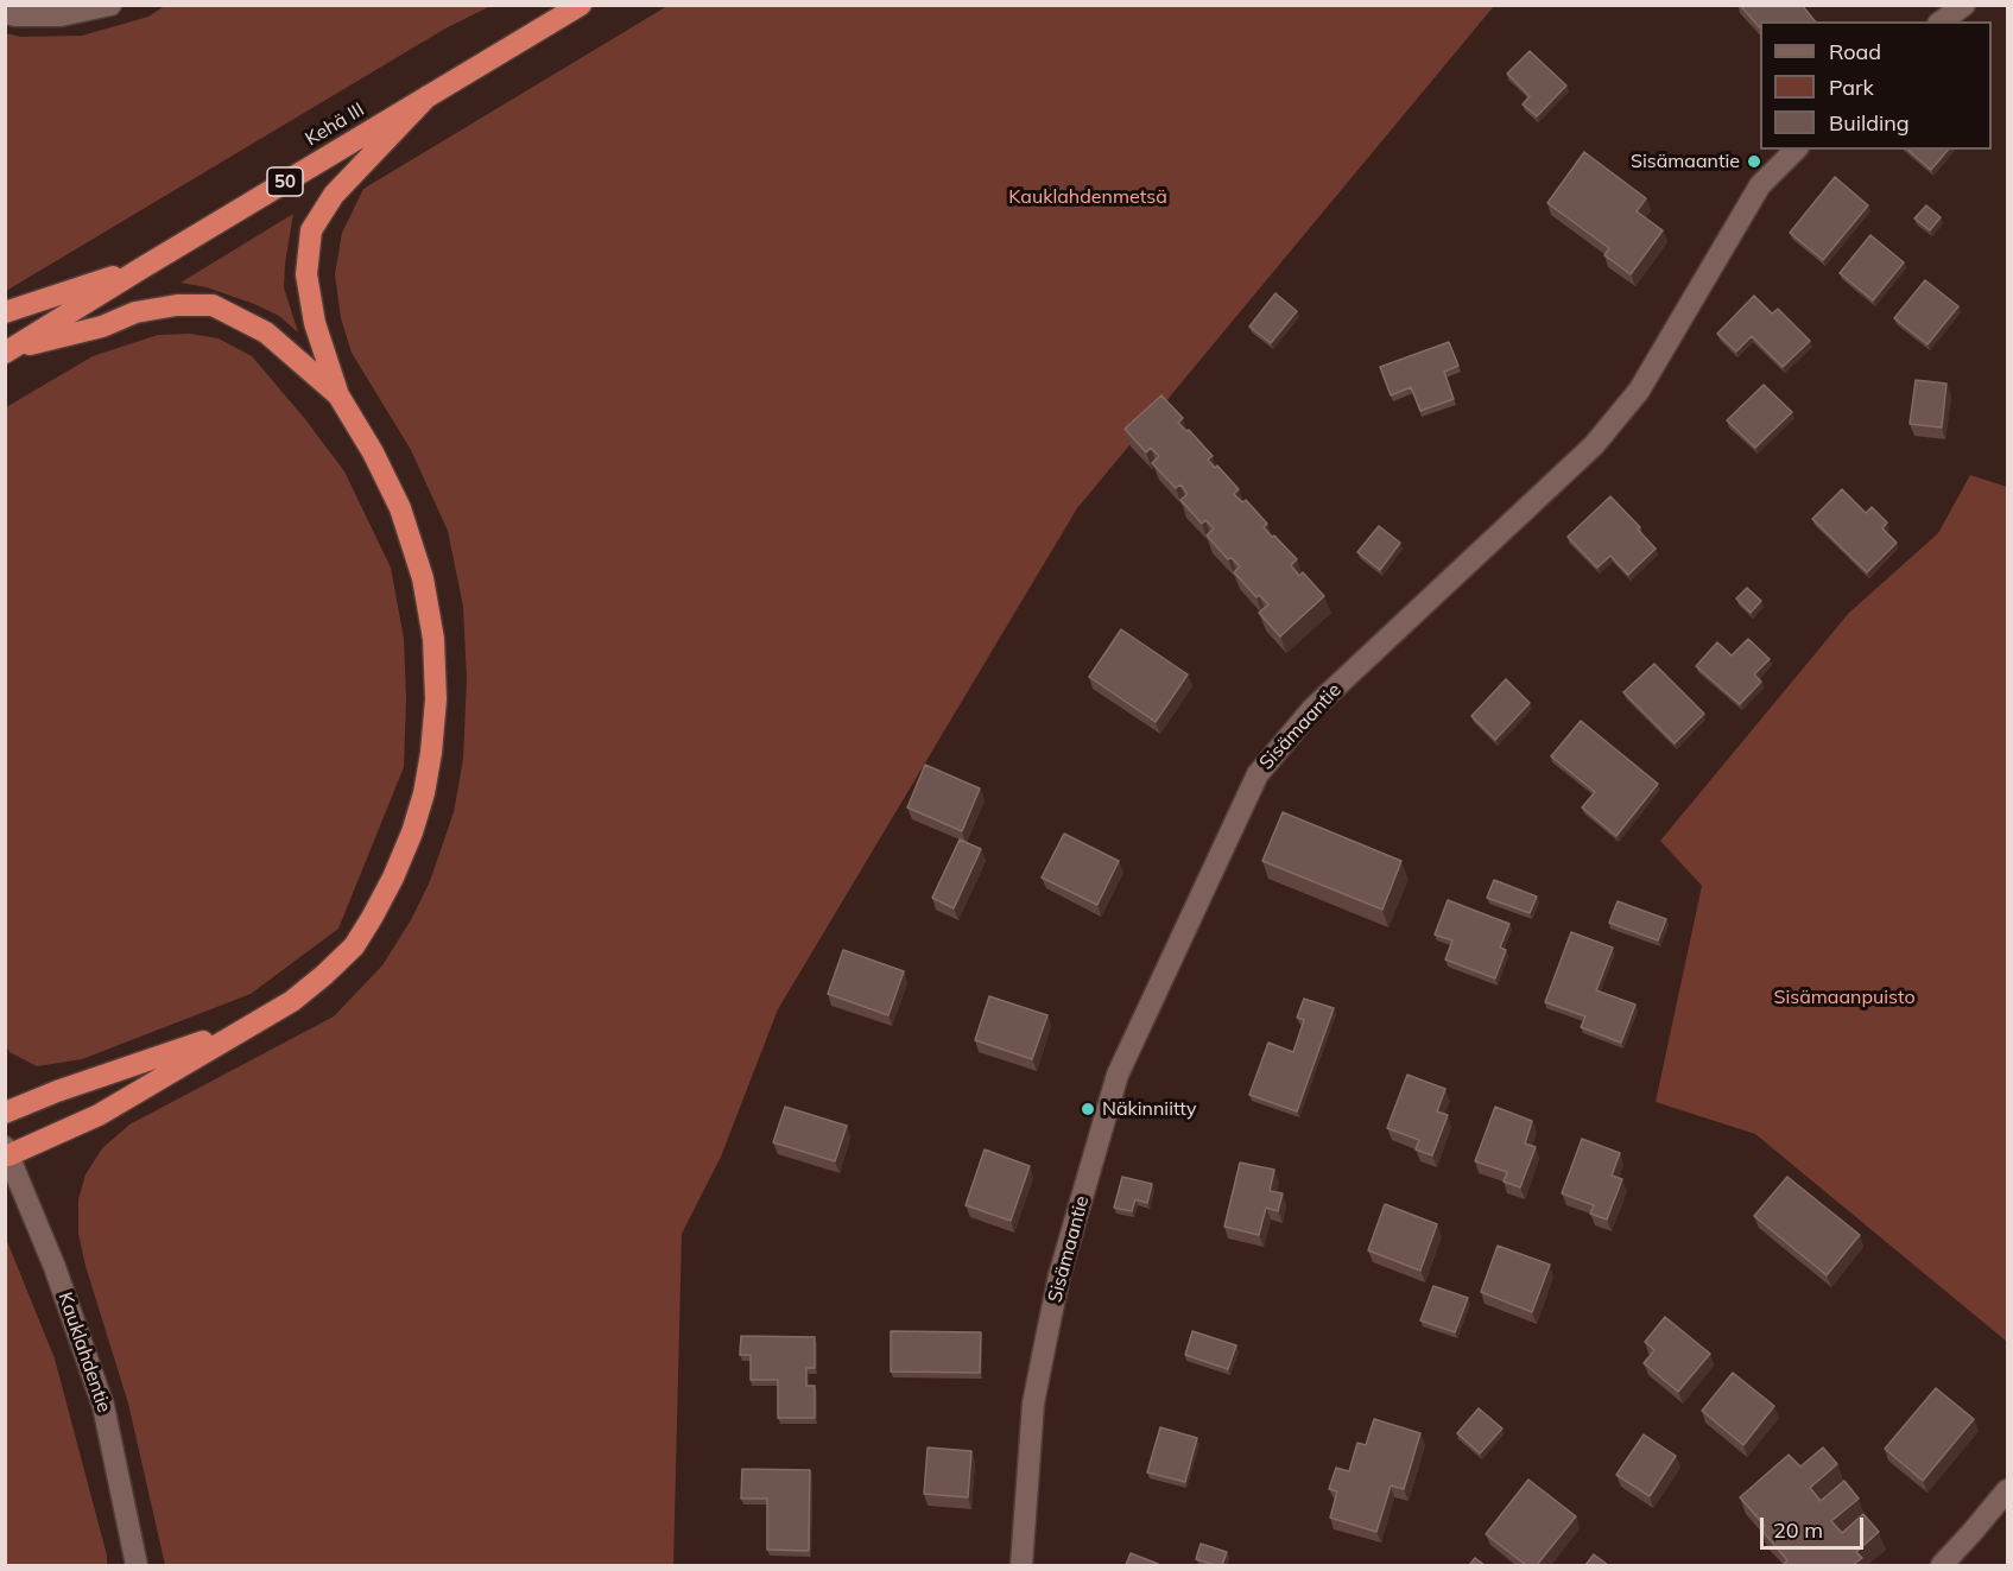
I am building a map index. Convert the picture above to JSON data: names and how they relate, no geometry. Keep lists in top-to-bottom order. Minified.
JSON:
{"streets":{"highway":["Kehä III","50"],"street":["Sisämaantie","Kauklahdentie"]},"parks":["Kauklahdenmetsä","Sisämaanpuisto"],"places":["Sisämaantie","Näkinniitty"],"legend":["Road","Park","Building"],"scale_bar":"20 m"}
